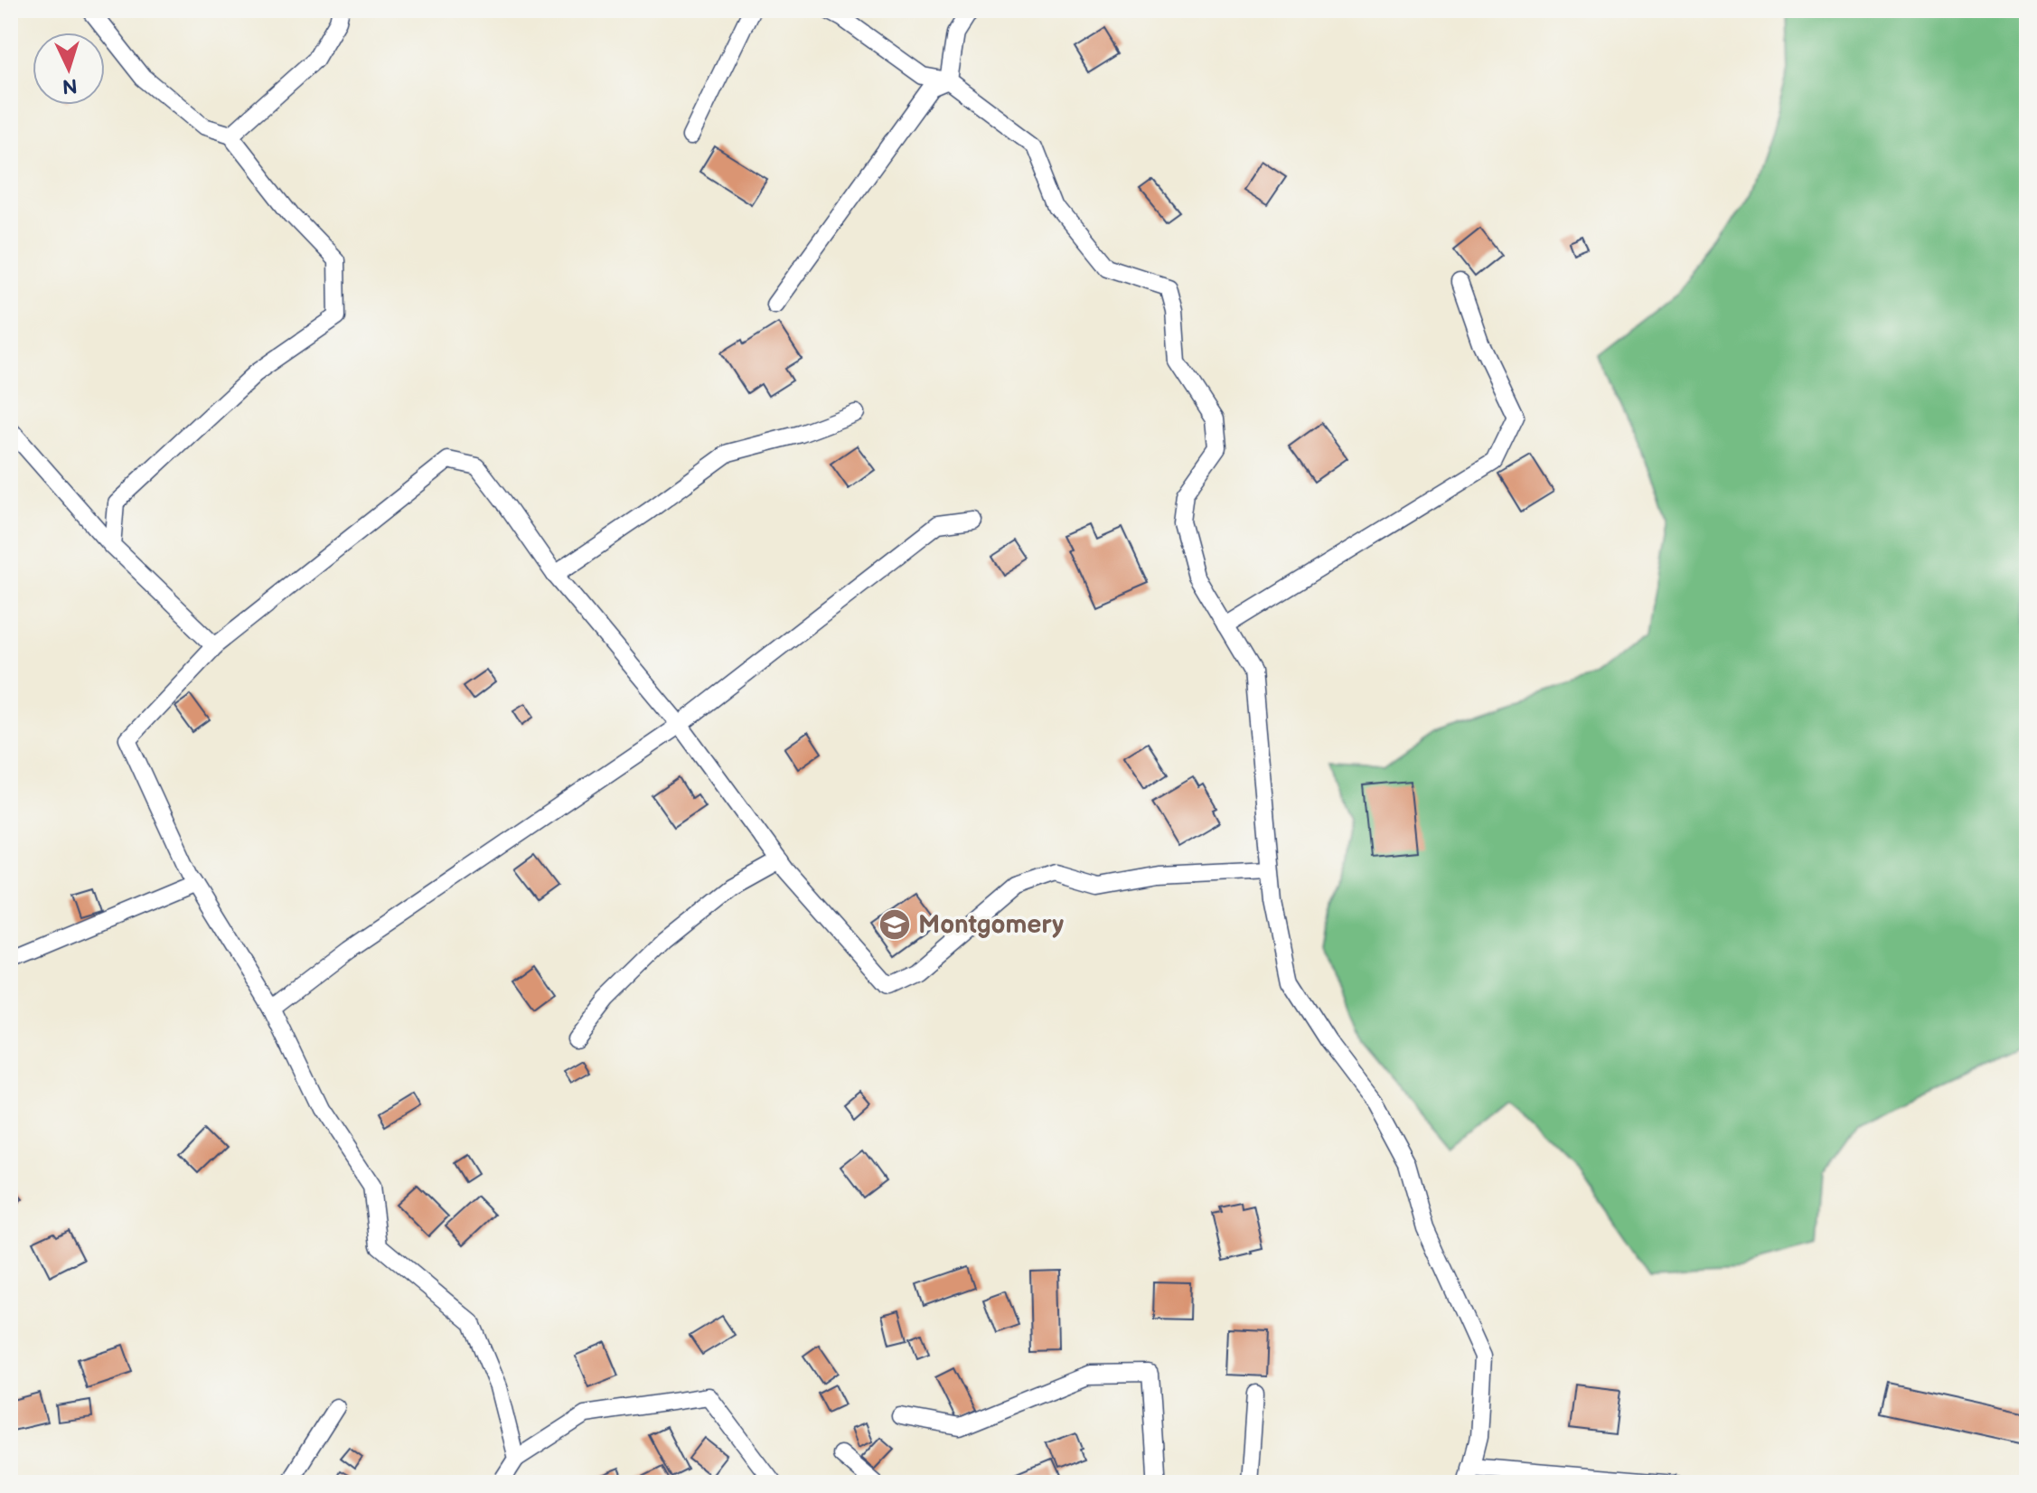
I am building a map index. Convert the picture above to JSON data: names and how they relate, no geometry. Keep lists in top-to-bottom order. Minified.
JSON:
{"places":{"school or university":["Montgomery"]},"north":"bottom"}
